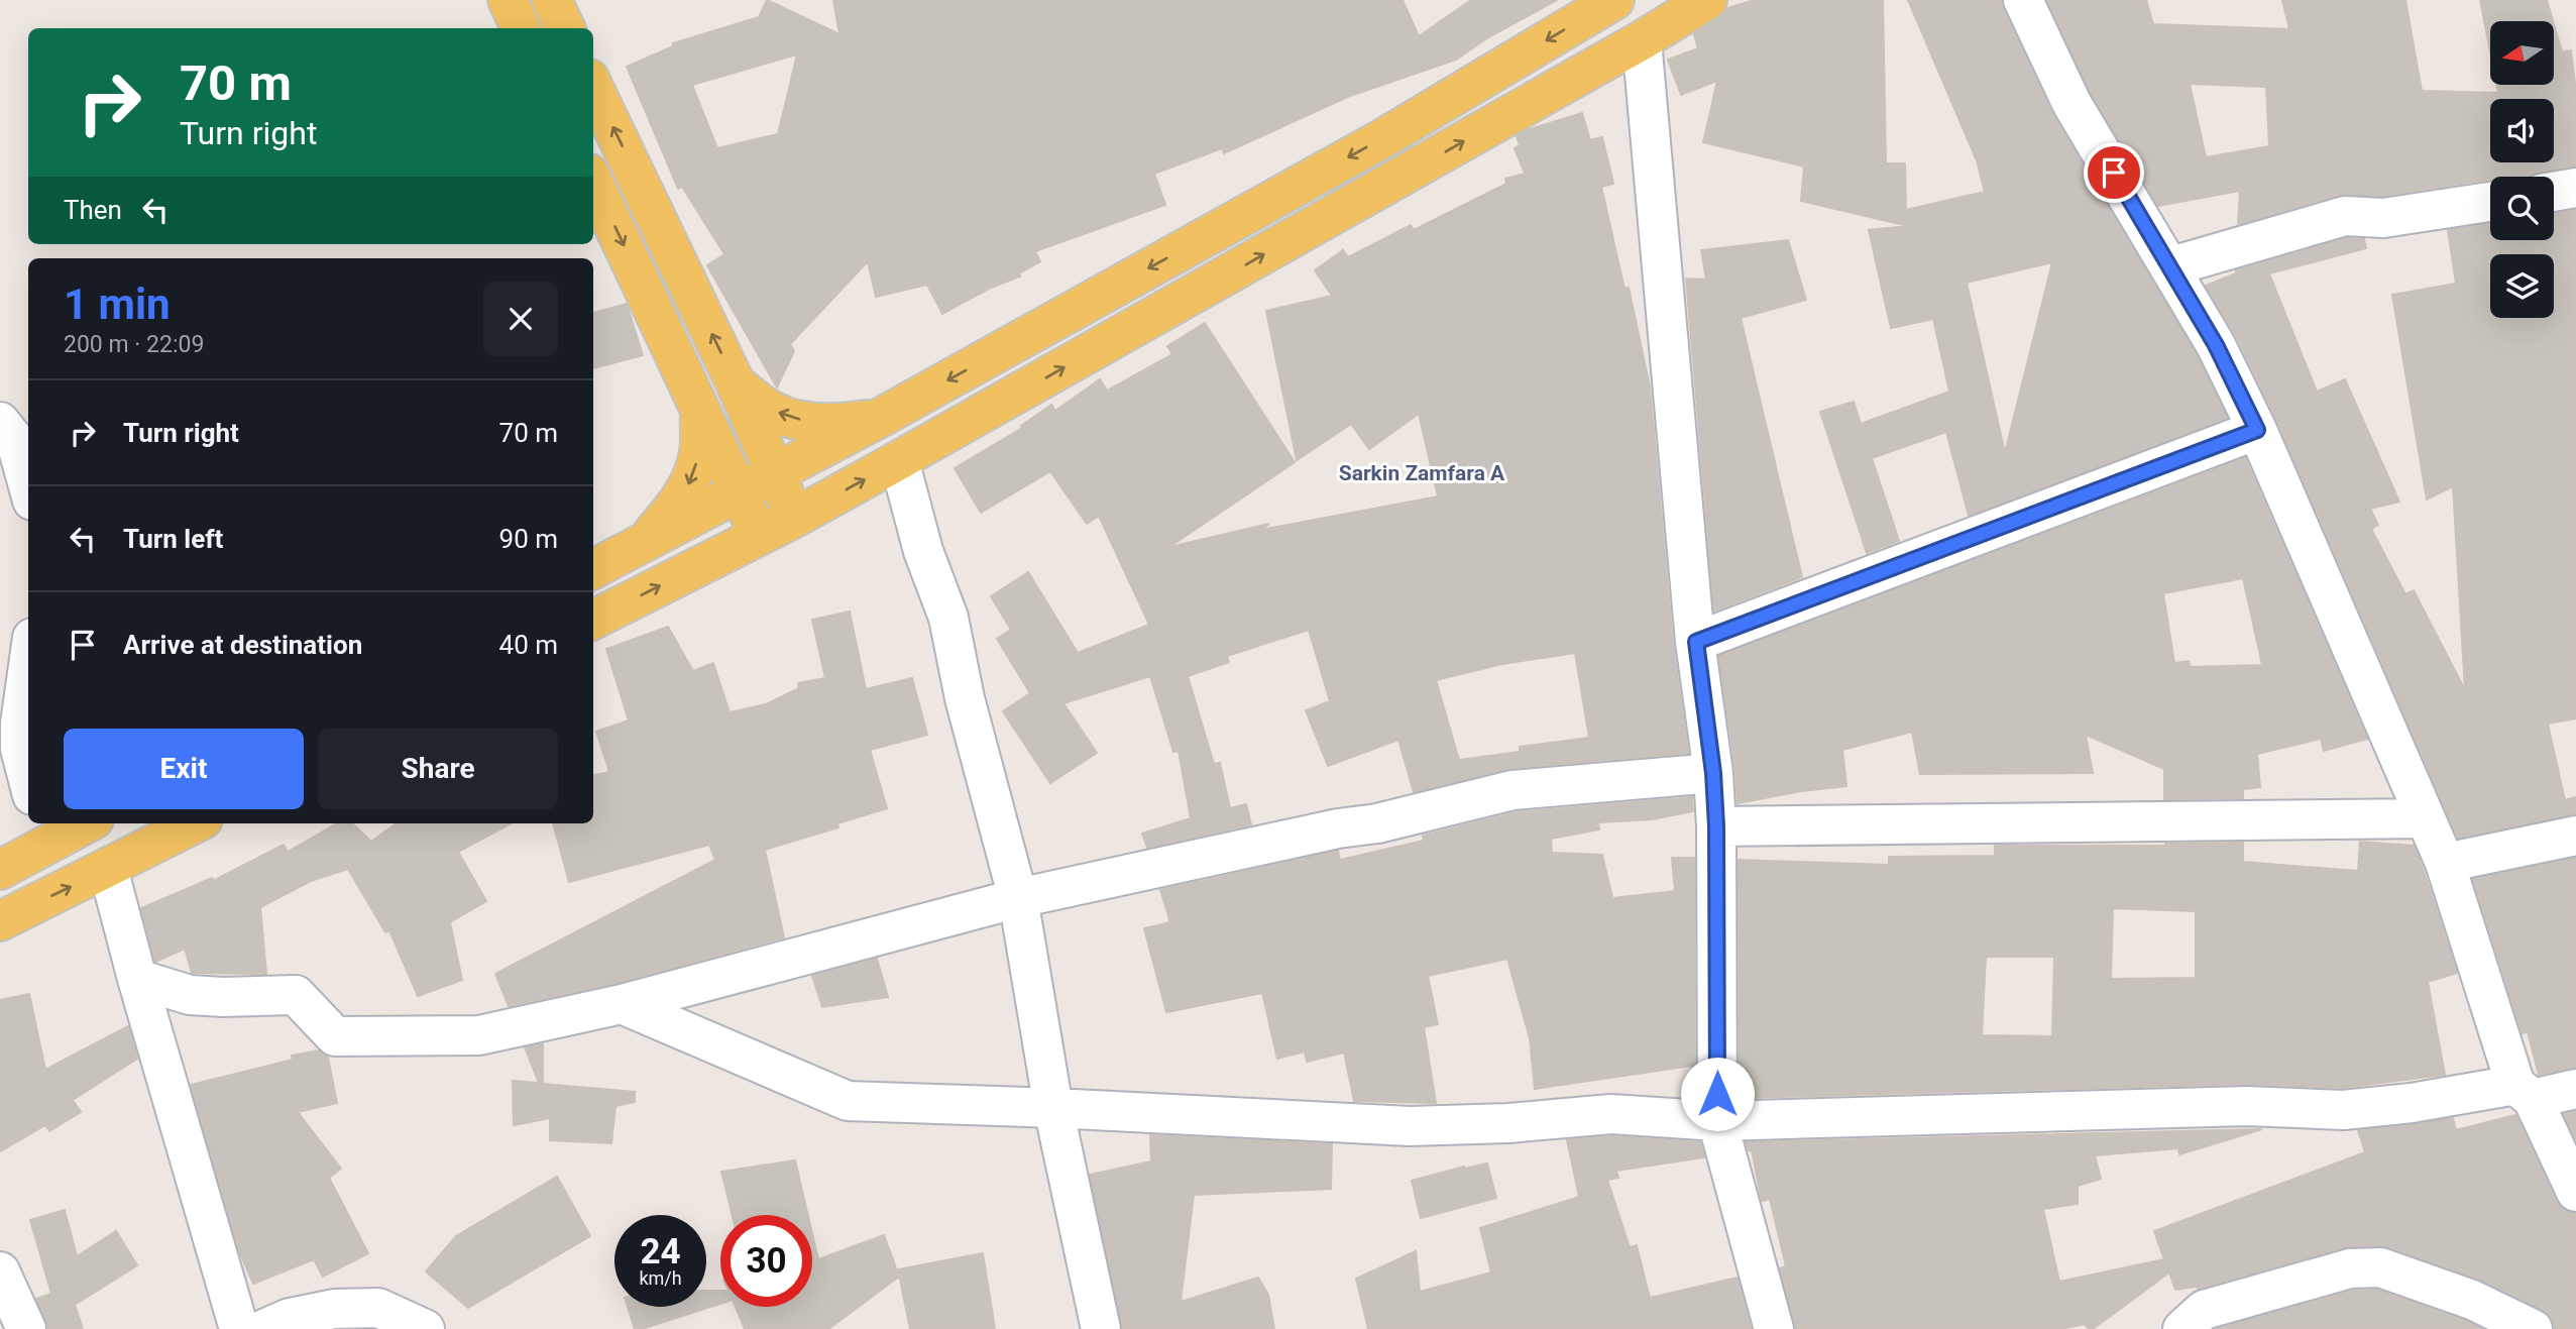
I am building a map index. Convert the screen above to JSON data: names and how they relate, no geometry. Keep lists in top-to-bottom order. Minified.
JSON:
{"districts":["Sarkin Zamfara A"],"north":"left","page":{"turn":["70 m","Turn right"],"then":"Then","heading":["1 min","200 m · 22:09"],"list":[{"name":"Turn right","value":"70 m"},{"name":"Turn left","value":"90 m"},{"name":"Arrive at destination","value":"40 m"}],"buttons":["Exit","Share"],"speed":"24 km/h","limit":"30"}}
